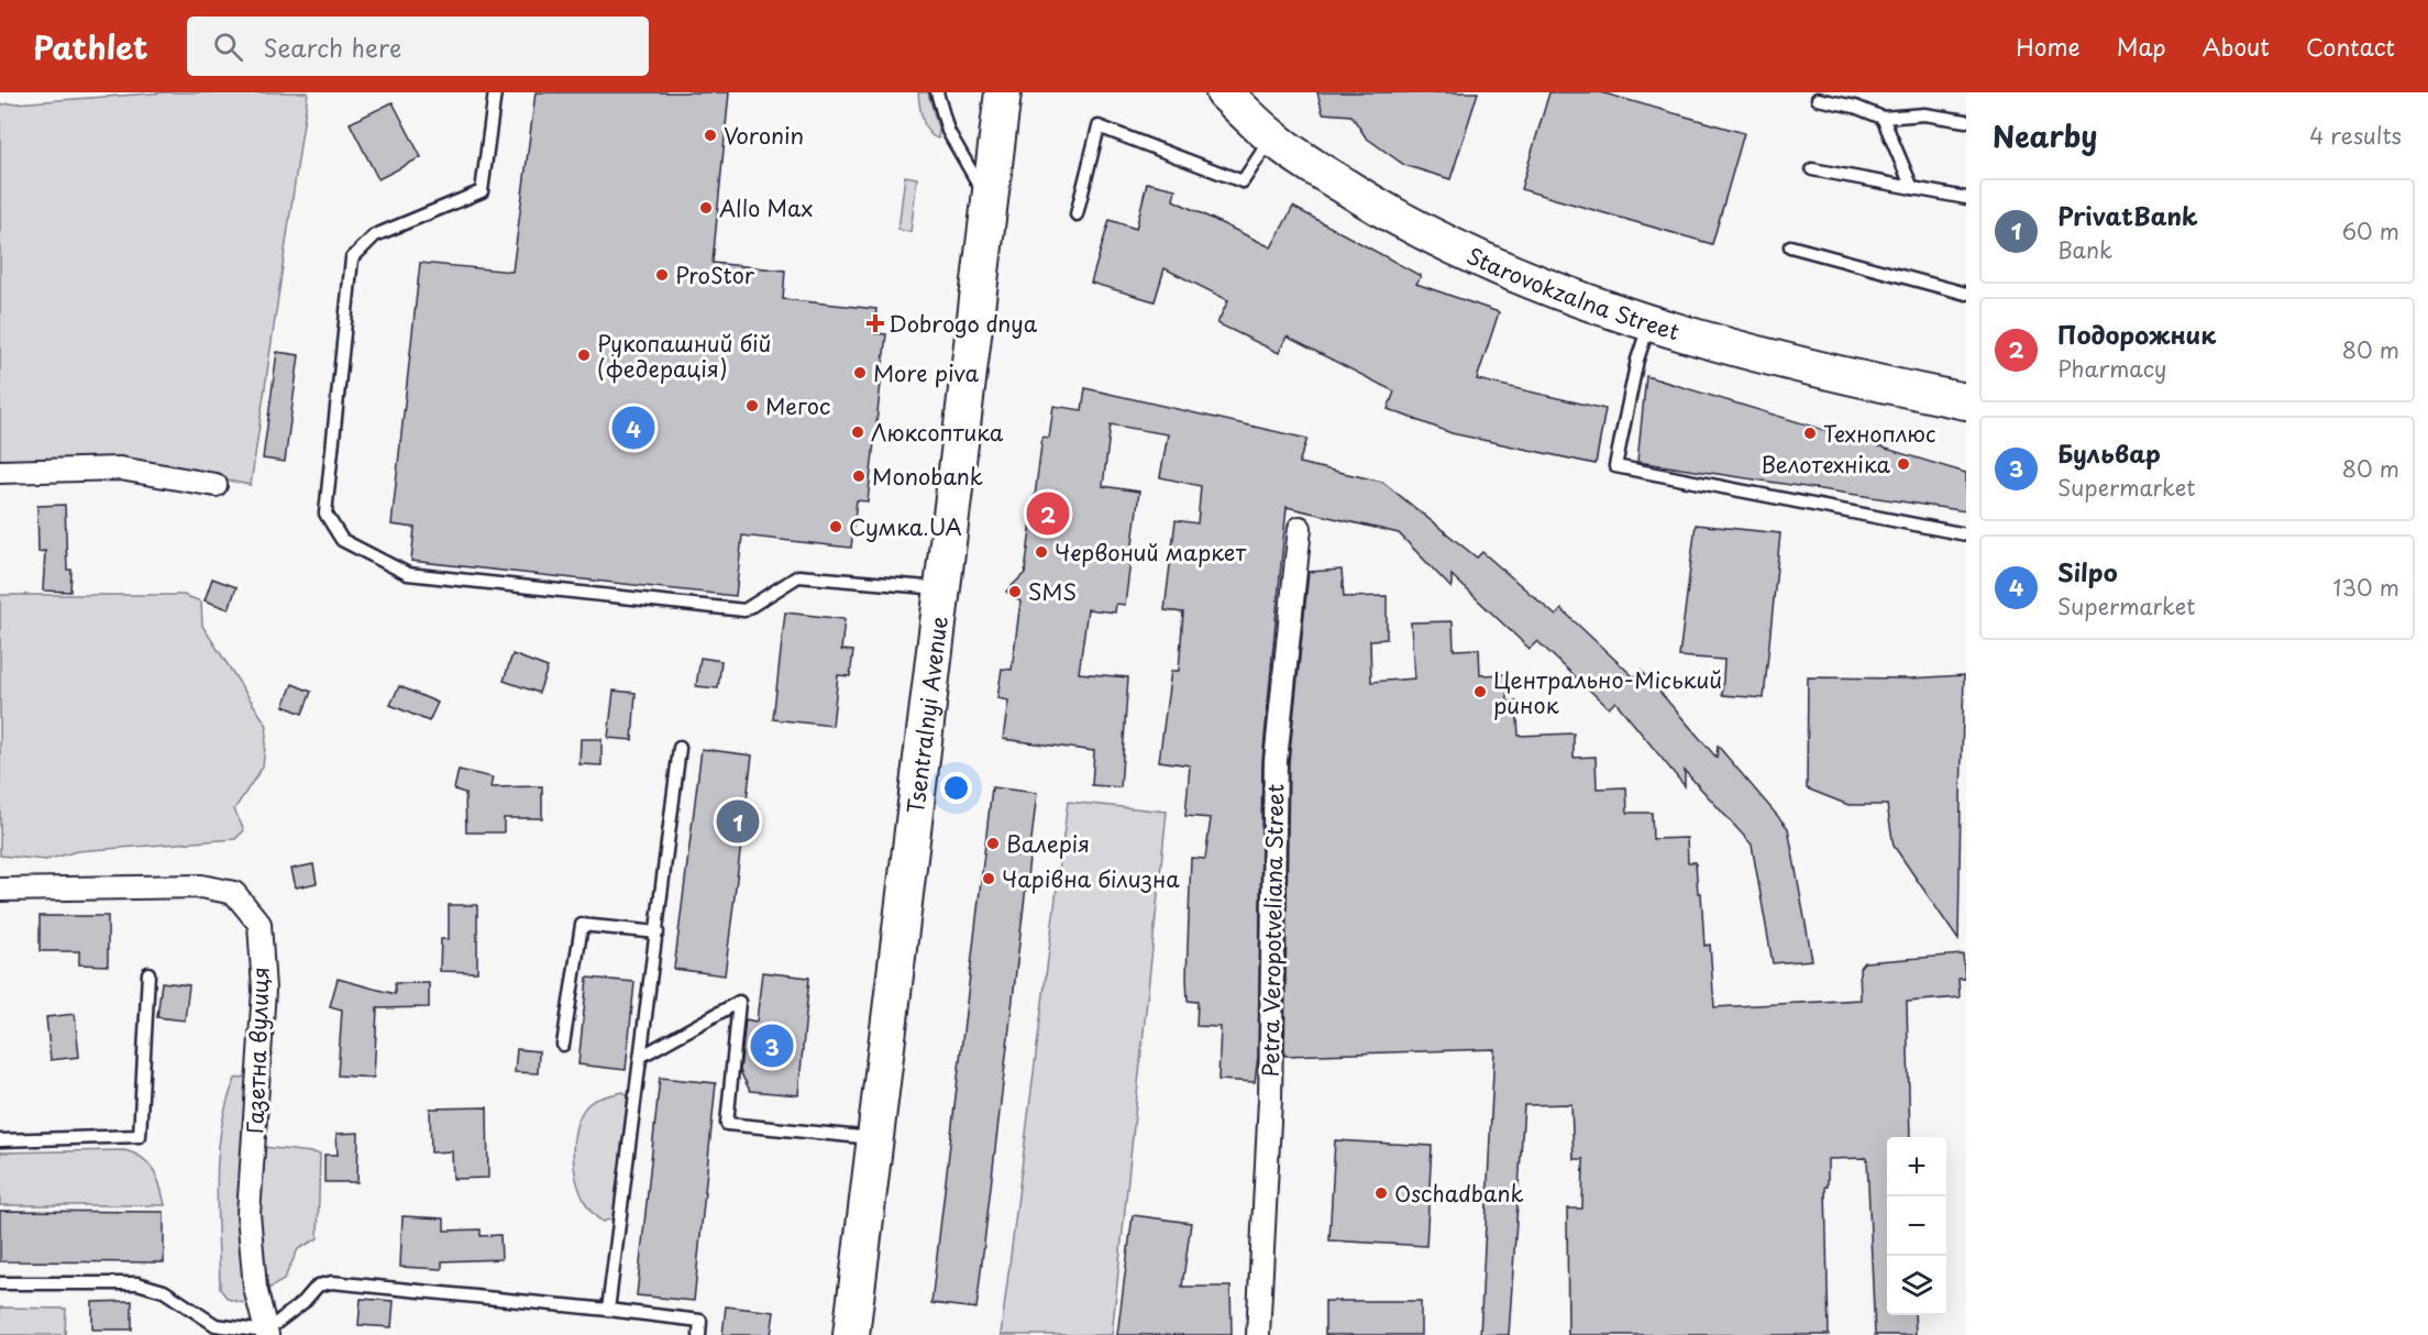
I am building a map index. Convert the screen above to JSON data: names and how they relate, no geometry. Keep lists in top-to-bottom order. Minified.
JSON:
{"streets":{"main road":["Starovokzalna Street","Tsentralnyi Avenue"],"street":["Petra Veropotveliana Street","Газетна вулиця"]},"places":{"other":["Voronin","Allo Max","ProStor","Рукопашний бій (федерація)","More piva","Мегос","Люксоптика","Техноплюс","Велотехніка","Monobank","Сумка.UA","Червоний маркет","SMS","Центрально-Міський ринок","Валерія","Чарівна білизна","Oschadbank"],"health":["Dobrogo dnya"]},"page":{"header":"Pathlet","search":"Search here","nav":["Home","Map","About","Contact"],"heading":["Nearby","4 results"],"list":[{"mark":"1","name":"PrivatBank","note":"Bank","value":"60 m"},{"mark":"2","name":"Подорожник","note":"Pharmacy","value":"80 m"},{"mark":"3","name":"Бульвар","note":"Supermarket","value":"80 m"},{"mark":"4","name":"Silpo","note":"Supermarket","value":"130 m"}],"pins":["4","2","1","3"],"map_buttons":["+","−"]}}
